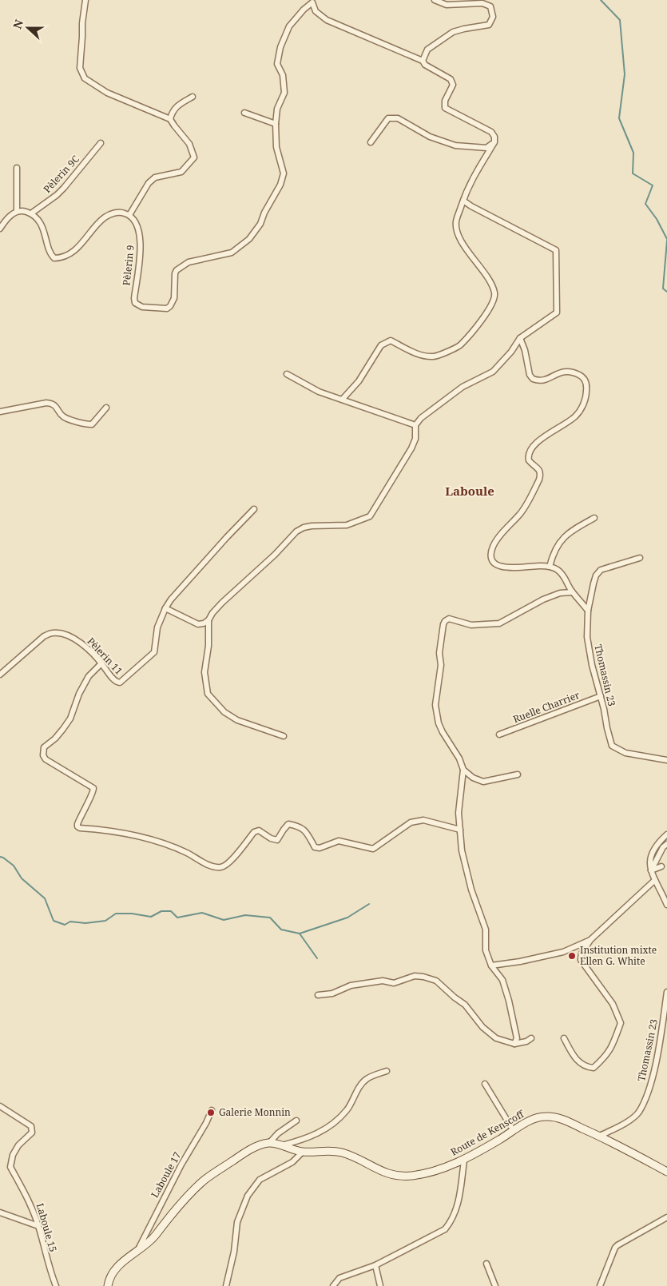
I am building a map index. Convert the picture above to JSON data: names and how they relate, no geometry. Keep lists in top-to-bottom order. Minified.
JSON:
{"streets":{"main road":["Route de Kenscoff"],"street":["Pèlerin 9C","Pèlerin 9","Pèlerin 11","Thomassin 23","Ruelle Charrier","Laboule 17","Laboule 15"]},"crossings":[["Thomassin 23","Ruelle Charrier"],["Thomassin 23","Route de Kenscoff"]],"districts":["Laboule"],"places":["Institution mixte Ellen G. White","Galerie Monnin"],"north":"left"}
